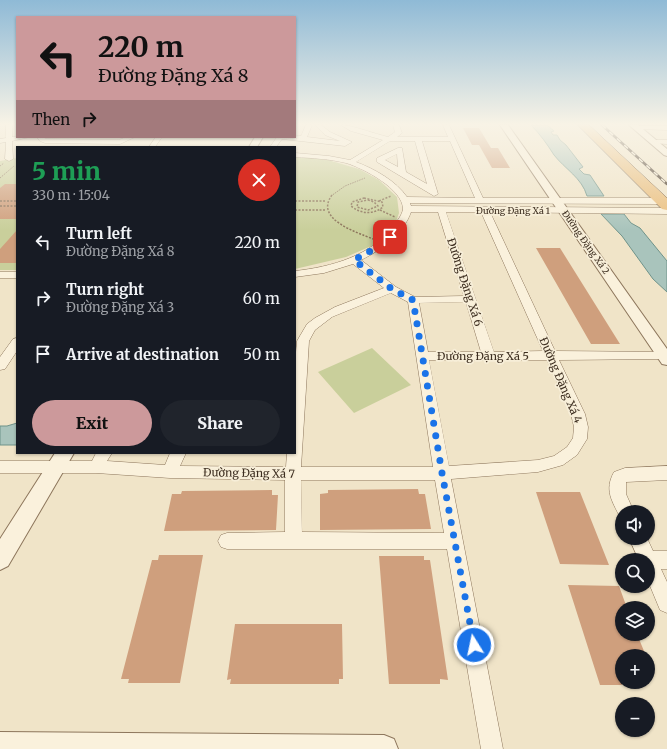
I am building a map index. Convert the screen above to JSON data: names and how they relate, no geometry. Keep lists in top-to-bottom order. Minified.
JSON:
{"streets":{"street":["Đường Đặng Xá 1","Đường Đặng Xá 2","Đường Đặng Xá 6","Đường Đặng Xá 5","Đường Đặng Xá 4","Đường Đặng Xá 7"]},"crossings":[["Đường Đặng Xá 1","Đường Đặng Xá 2"],["Đường Đặng Xá 1","Đường Đặng Xá 6"],["Đường Đặng Xá 1","Đường Đặng Xá 4"],["Đường Đặng Xá 2","Đường Đặng Xá 5"],["Đường Đặng Xá 6","Đường Đặng Xá 5"],["Đường Đặng Xá 5","Đường Đặng Xá 4"],["Đường Đặng Xá 4","Đường Đặng Xá 7"]],"page":{"turn":["220 m","Đường Đặng Xá 8"],"then":"Then","heading":["5 min","330 m · 15:04"],"list":[{"name":"Turn left","note":"Đường Đặng Xá 8","value":"220 m"},{"name":"Turn right","note":"Đường Đặng Xá 3","value":"60 m"},{"name":"Arrive at destination","value":"50 m"}],"buttons":["Exit","Share"],"map_buttons":["+","−"]}}
